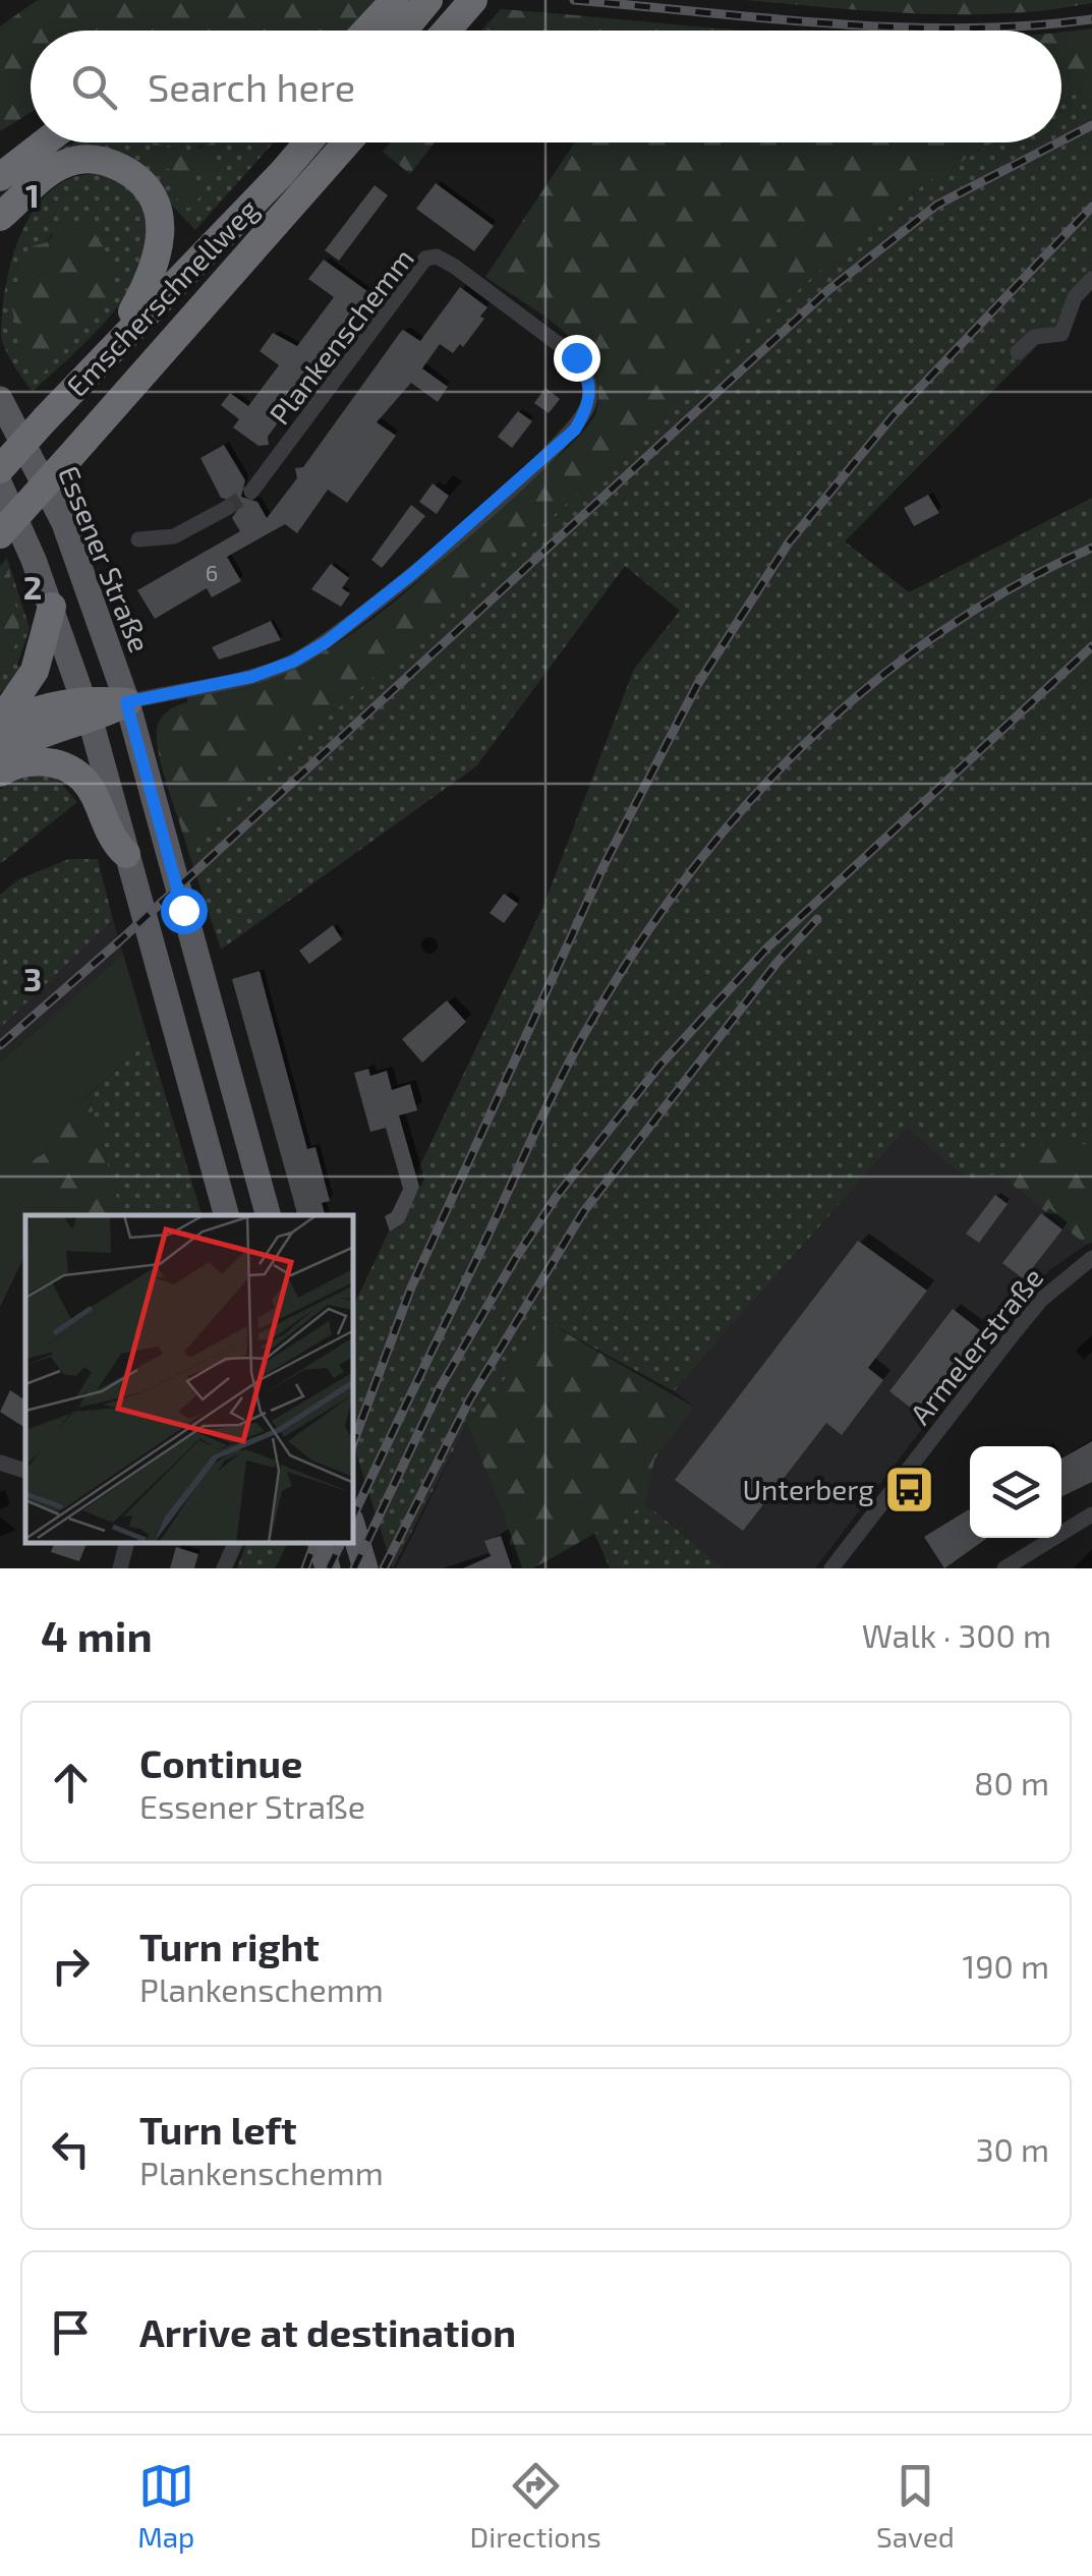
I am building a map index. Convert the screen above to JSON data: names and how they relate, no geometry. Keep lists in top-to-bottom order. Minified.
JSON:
{"streets":{"highway":["Emscherschnellweg"],"main road":["Essener Straße"],"street":["Plankenschemm","Armelerstraße"]},"crossings":[["Plankenschemm","Essener Straße"]],"places":{"bus stop":["Unterberg"]},"house_numbers":["6"],"page":{"search":"Search here","heading":["4 min","Walk · 300 m"],"list":[["Continue","Essener Straße","80 m"],["Turn right","Plankenschemm","190 m"],["Turn left","Plankenschemm","30 m"],"Arrive at destination"],"nav":["Map","Directions","Saved"]},"grid":{"rows":["1","2","3"]}}
